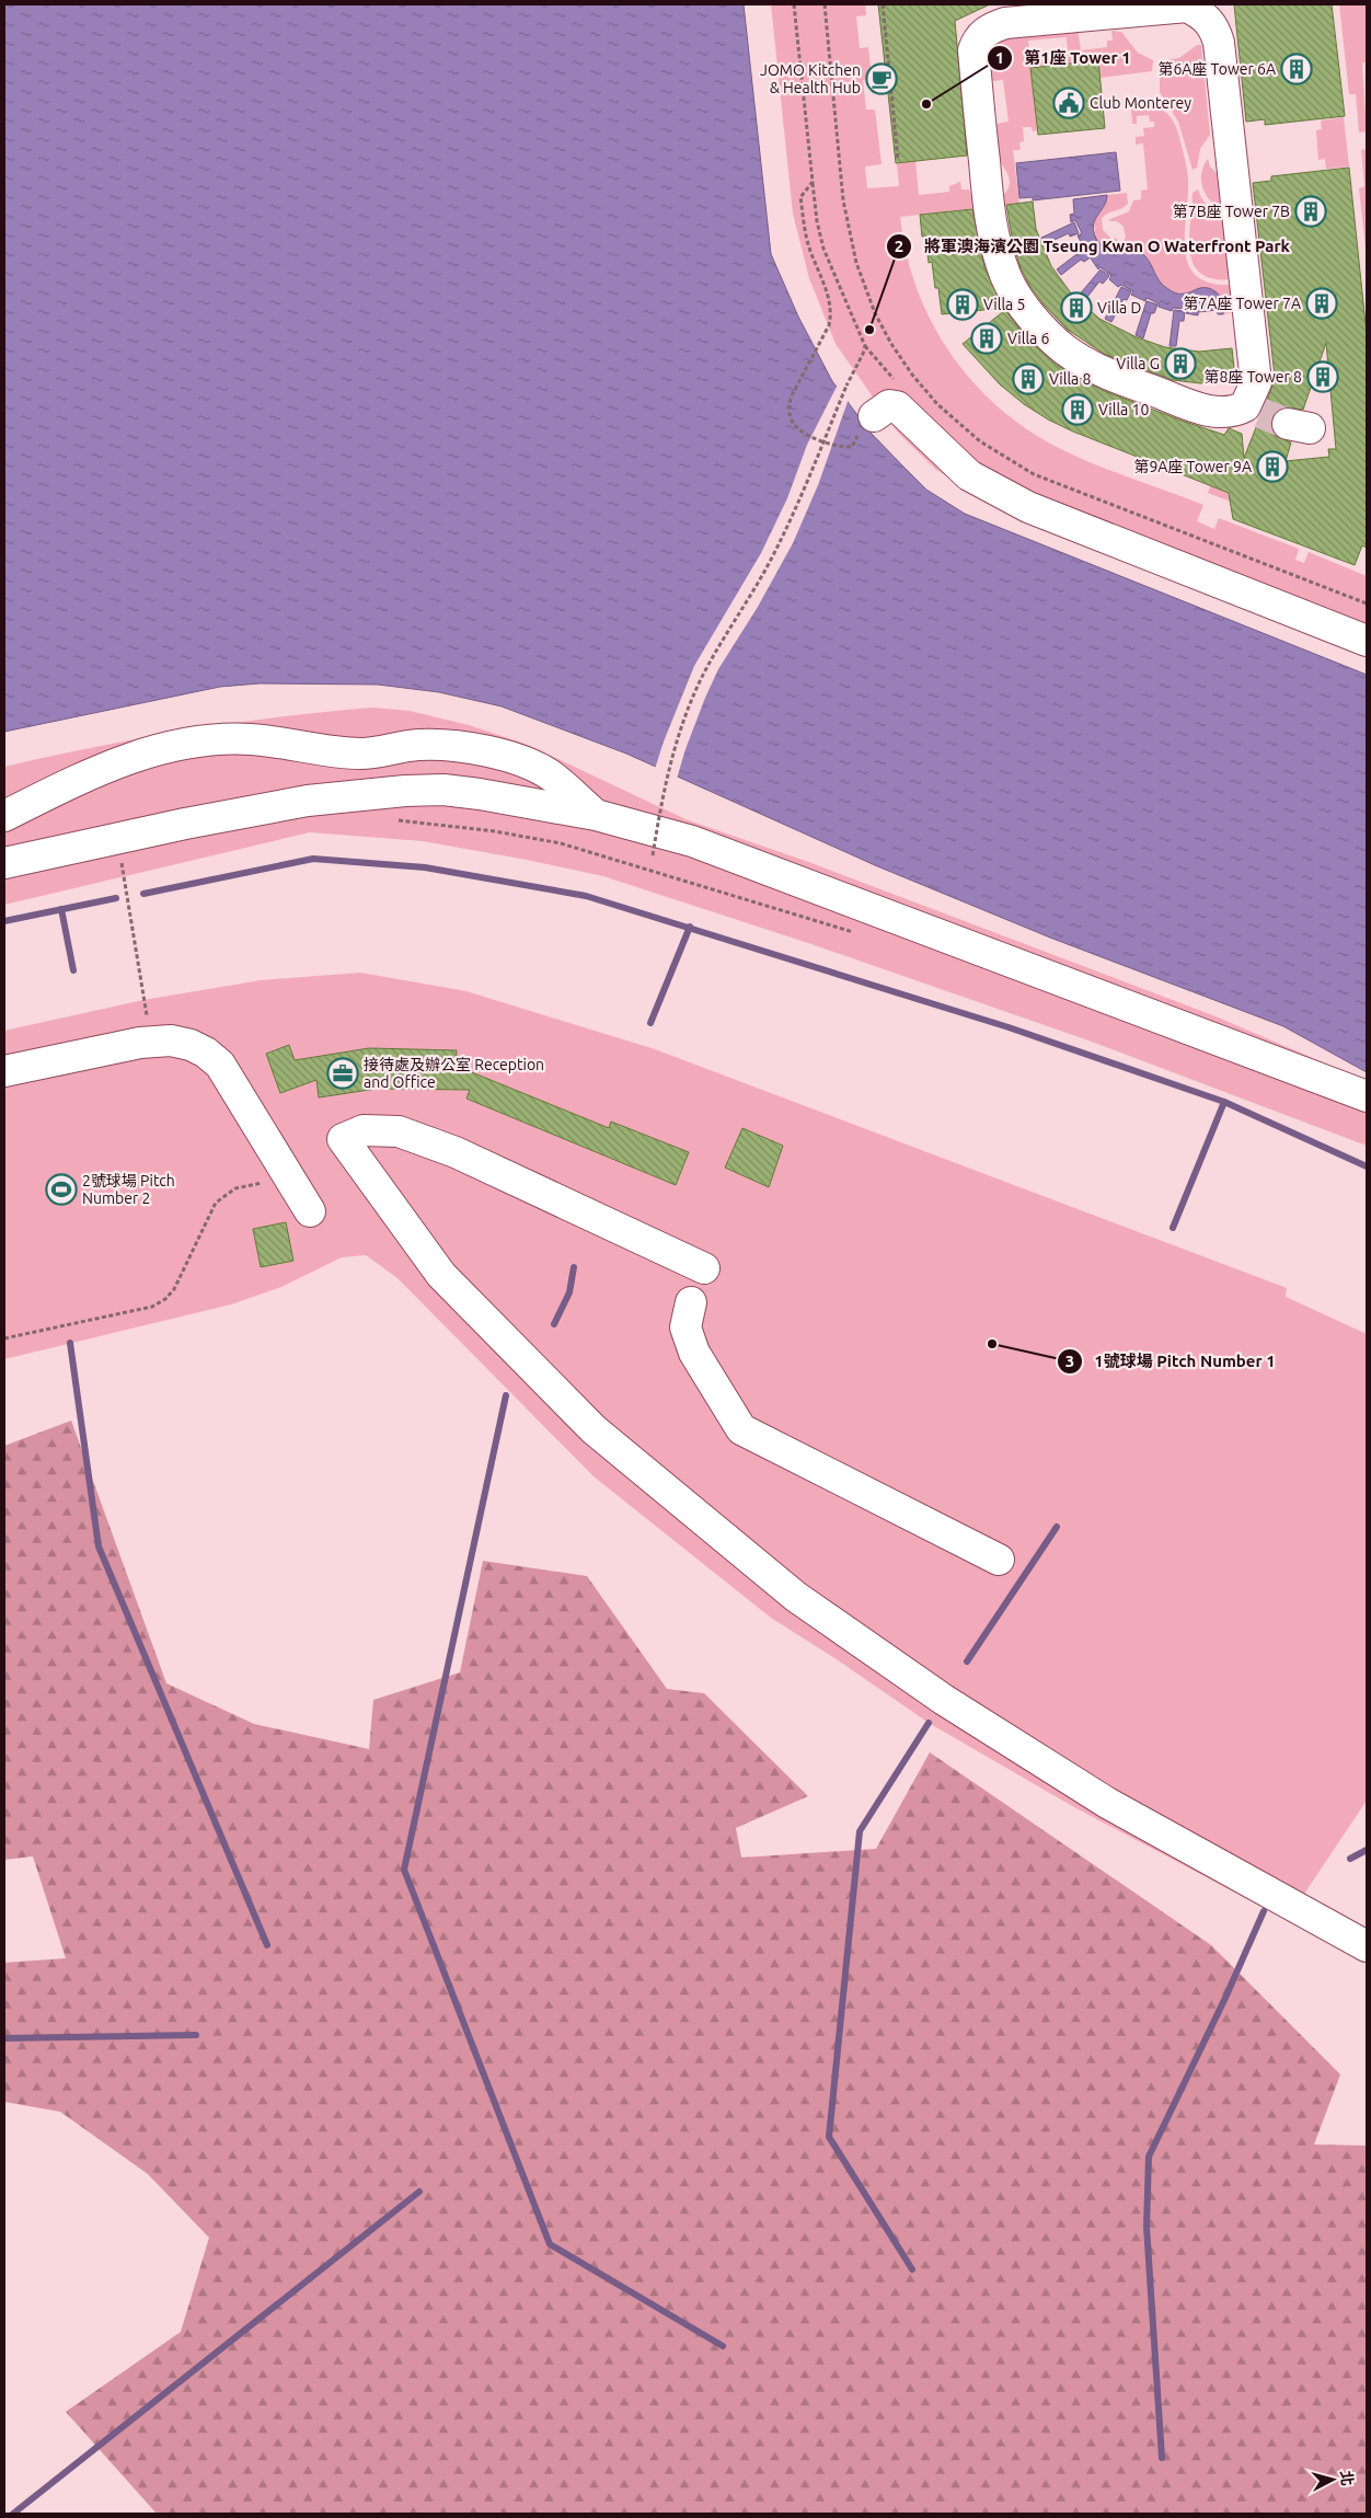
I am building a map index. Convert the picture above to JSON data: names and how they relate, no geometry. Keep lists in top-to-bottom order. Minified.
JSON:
{"places":{"building":["第6A座 Tower 6A","第7B座 Tower 7B","第7A座 Tower 7A","Villa 5","Villa D","Villa 6","Villa G","第8座 Tower 8","Villa 8","Villa 10","第9A座 Tower 9A"],"cafe":["JOMO Kitchen & Health Hub"],"public building":["Club Monterey"],"other":["第1座 Tower 1","將軍澳海濱公園 Tseung Kwan O Waterfront Park","1號球場 Pitch Number 1"],"office":["接待處及辦公室 Reception and Office"],"sports":["2號球場 Pitch Number 2"]},"north":"right"}
